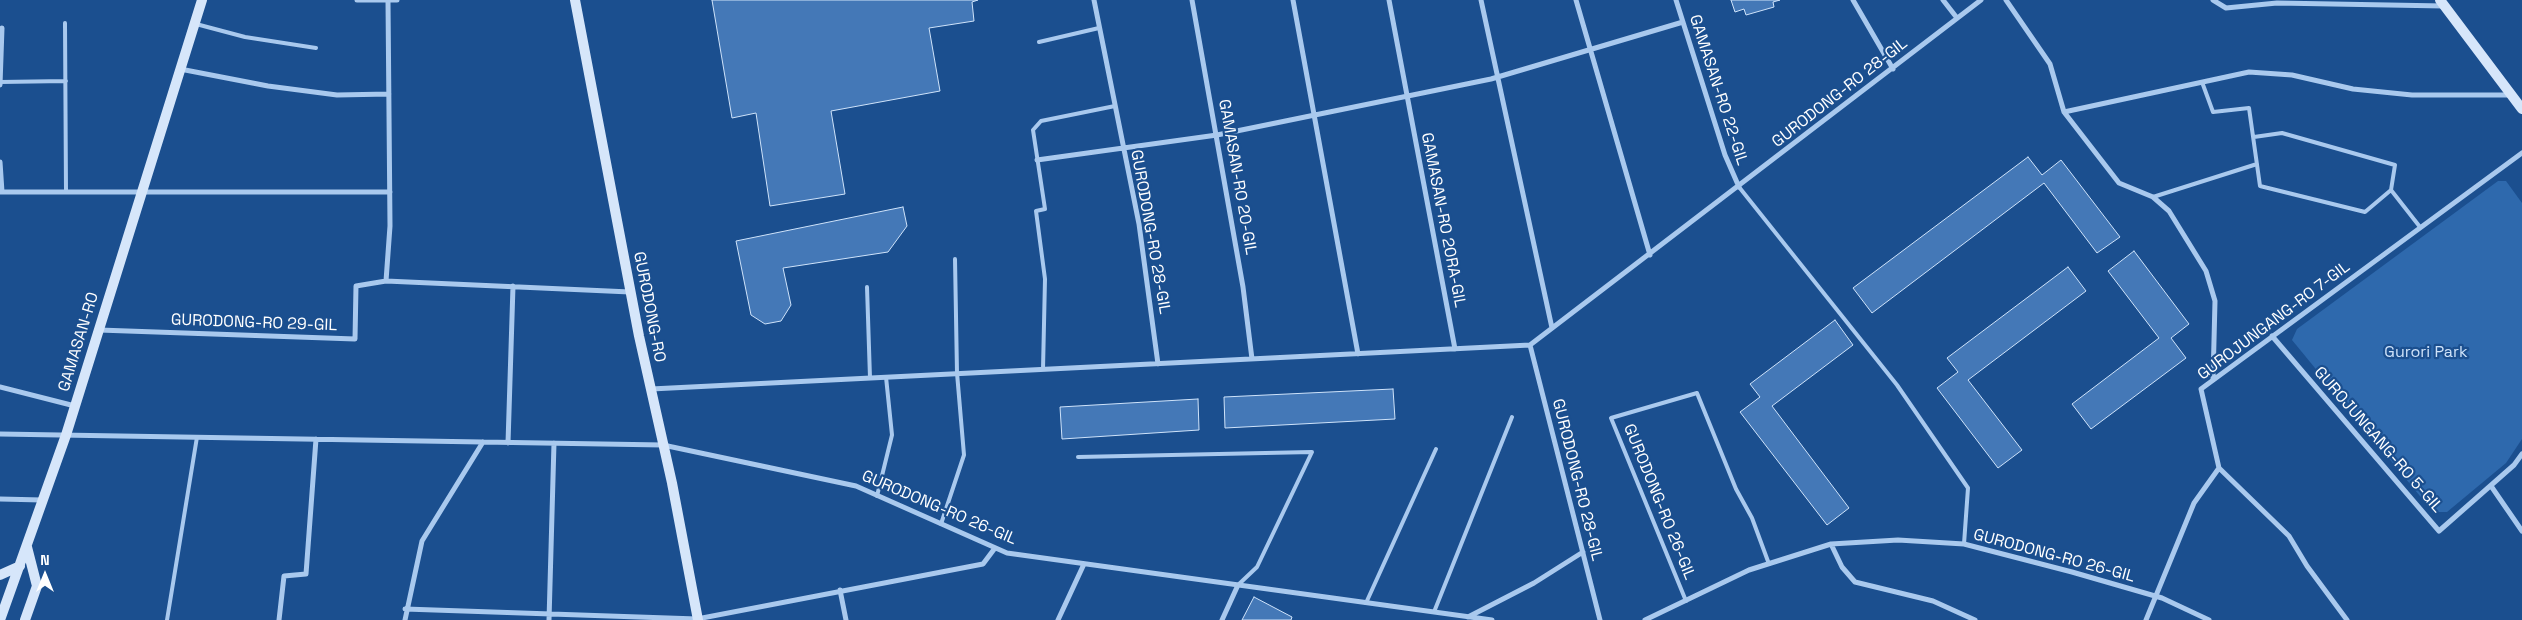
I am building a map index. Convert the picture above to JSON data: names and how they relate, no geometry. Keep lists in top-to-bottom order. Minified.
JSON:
{"streets":{"main road":["GURODONG-RO","GAMASAN-RO"],"street":["GAMASAN-RO 22-GIL","GURODONG-RO 28-GIL","GAMASAN-RO 20-GIL","GAMASAN-RO 20RA-GIL","GUROJUNGANG-RO 7-GIL","GURODONG-RO 29-GIL","GUROJUNGANG-RO 5-GIL","GURODONG-RO 26-GIL"]},"crossings":[["GAMASAN-RO 22-GIL","GURODONG-RO 28-GIL"],["GURODONG-RO","GURODONG-RO 29-GIL"],["GURODONG-RO","GURODONG-RO 26-GIL"],["GUROJUNGANG-RO 7-GIL","GUROJUNGANG-RO 5-GIL"],["GURODONG-RO 29-GIL","GAMASAN-RO"],["GAMASAN-RO","GURODONG-RO 26-GIL"]],"parks":["Gurori Park"],"north":"top"}
